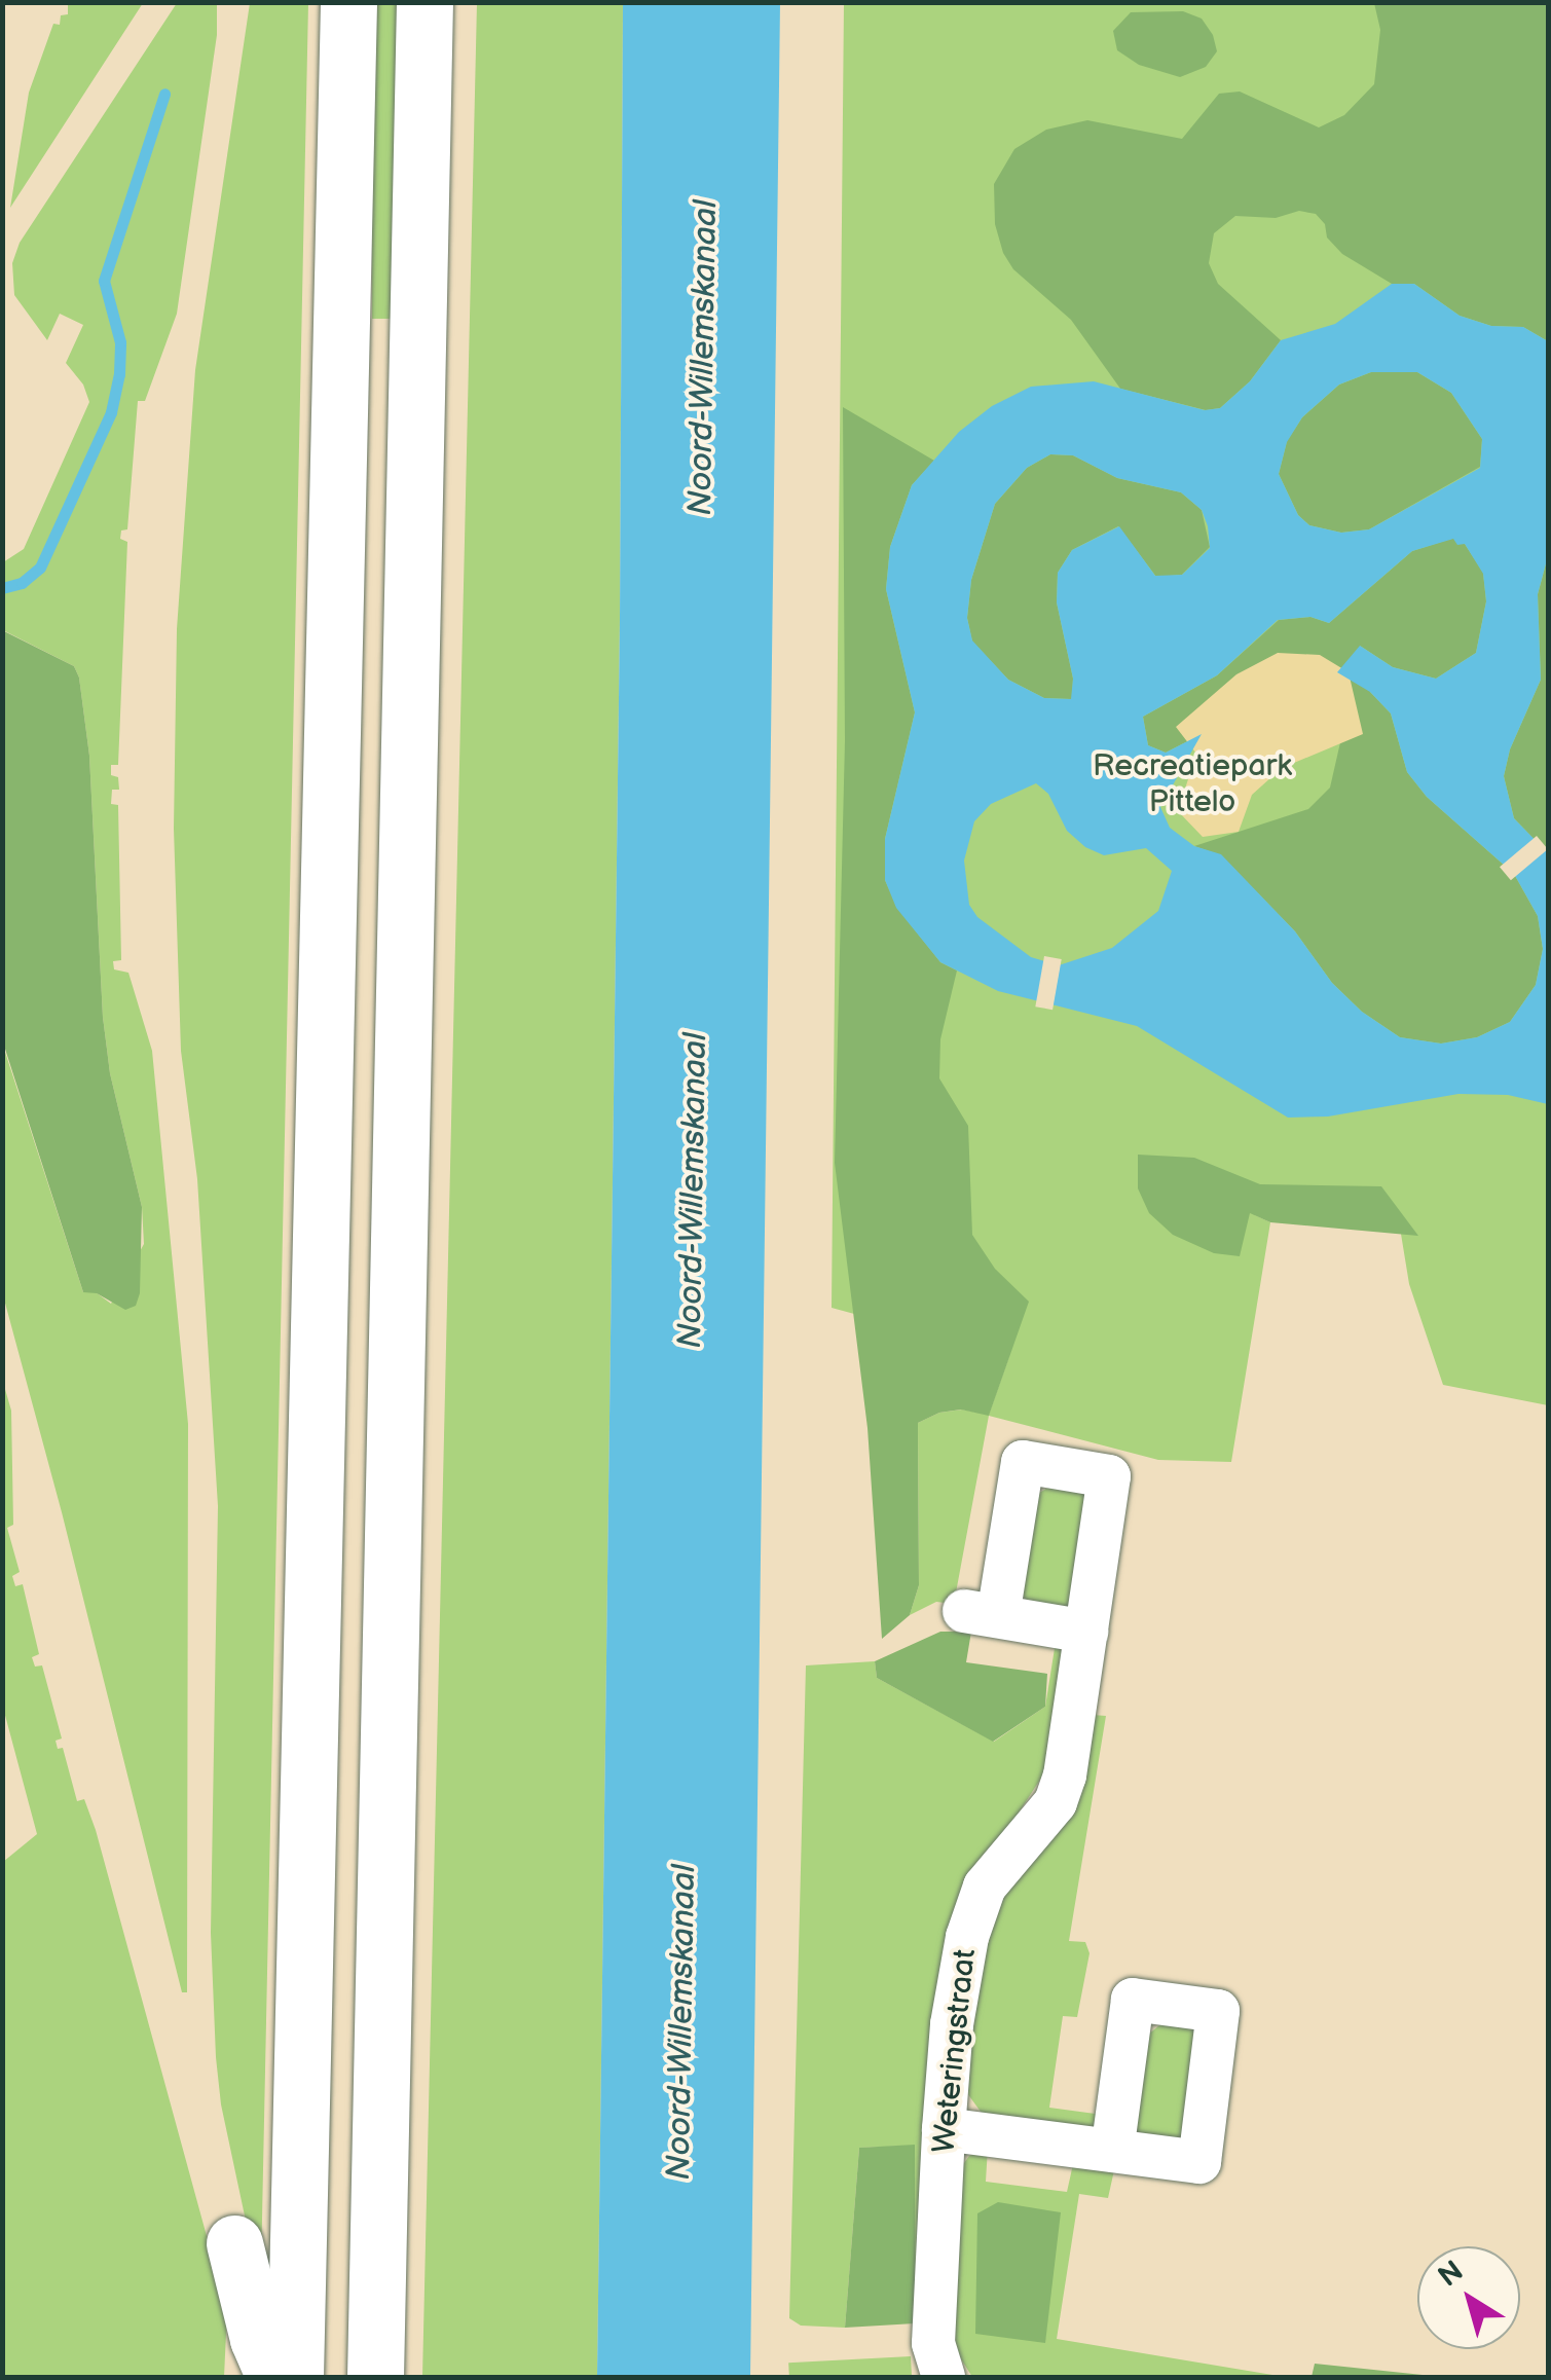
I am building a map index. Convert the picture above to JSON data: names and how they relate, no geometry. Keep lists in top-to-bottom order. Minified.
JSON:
{"streets":{"street":["Weteringstraat"]},"water":["Noord-Willemskanaal"],"parks":["Recreatiepark Pittelo"],"north":"top left"}
